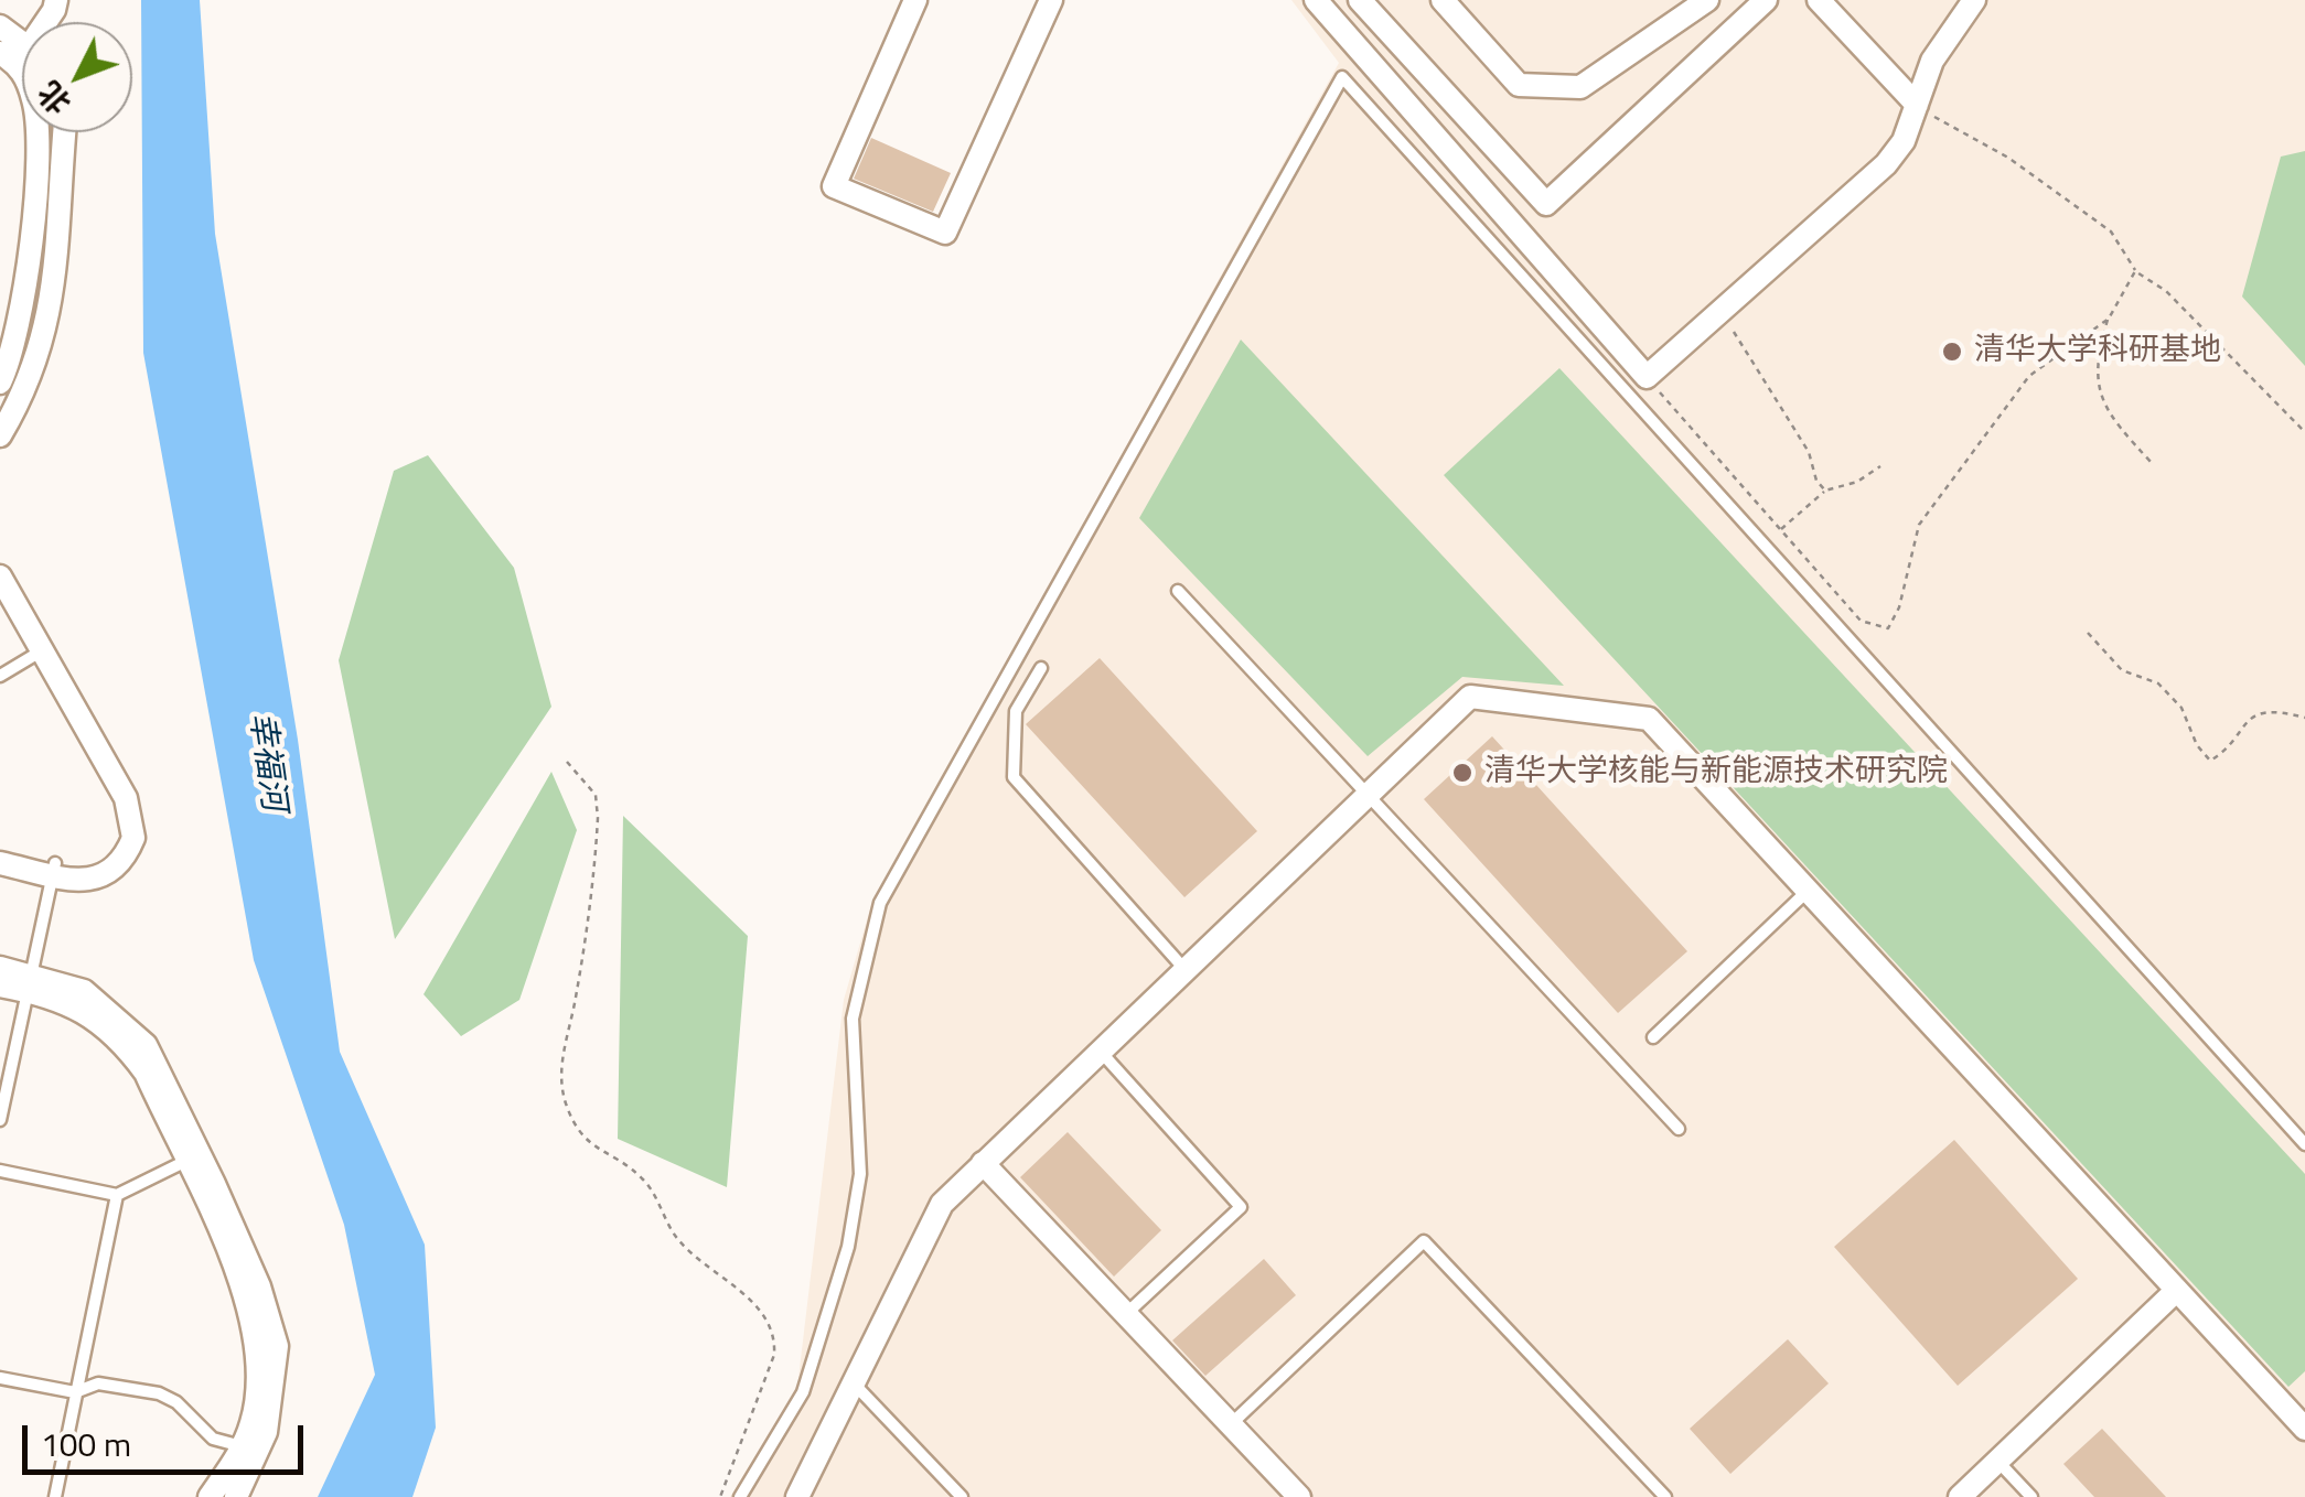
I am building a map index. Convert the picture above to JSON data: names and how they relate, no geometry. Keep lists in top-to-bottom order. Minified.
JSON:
{"water":["幸福河"],"places":["清华大学科研基地","清华大学核能与新能源技术研究院"],"scale_bar":"100 m","north":"bottom left"}
